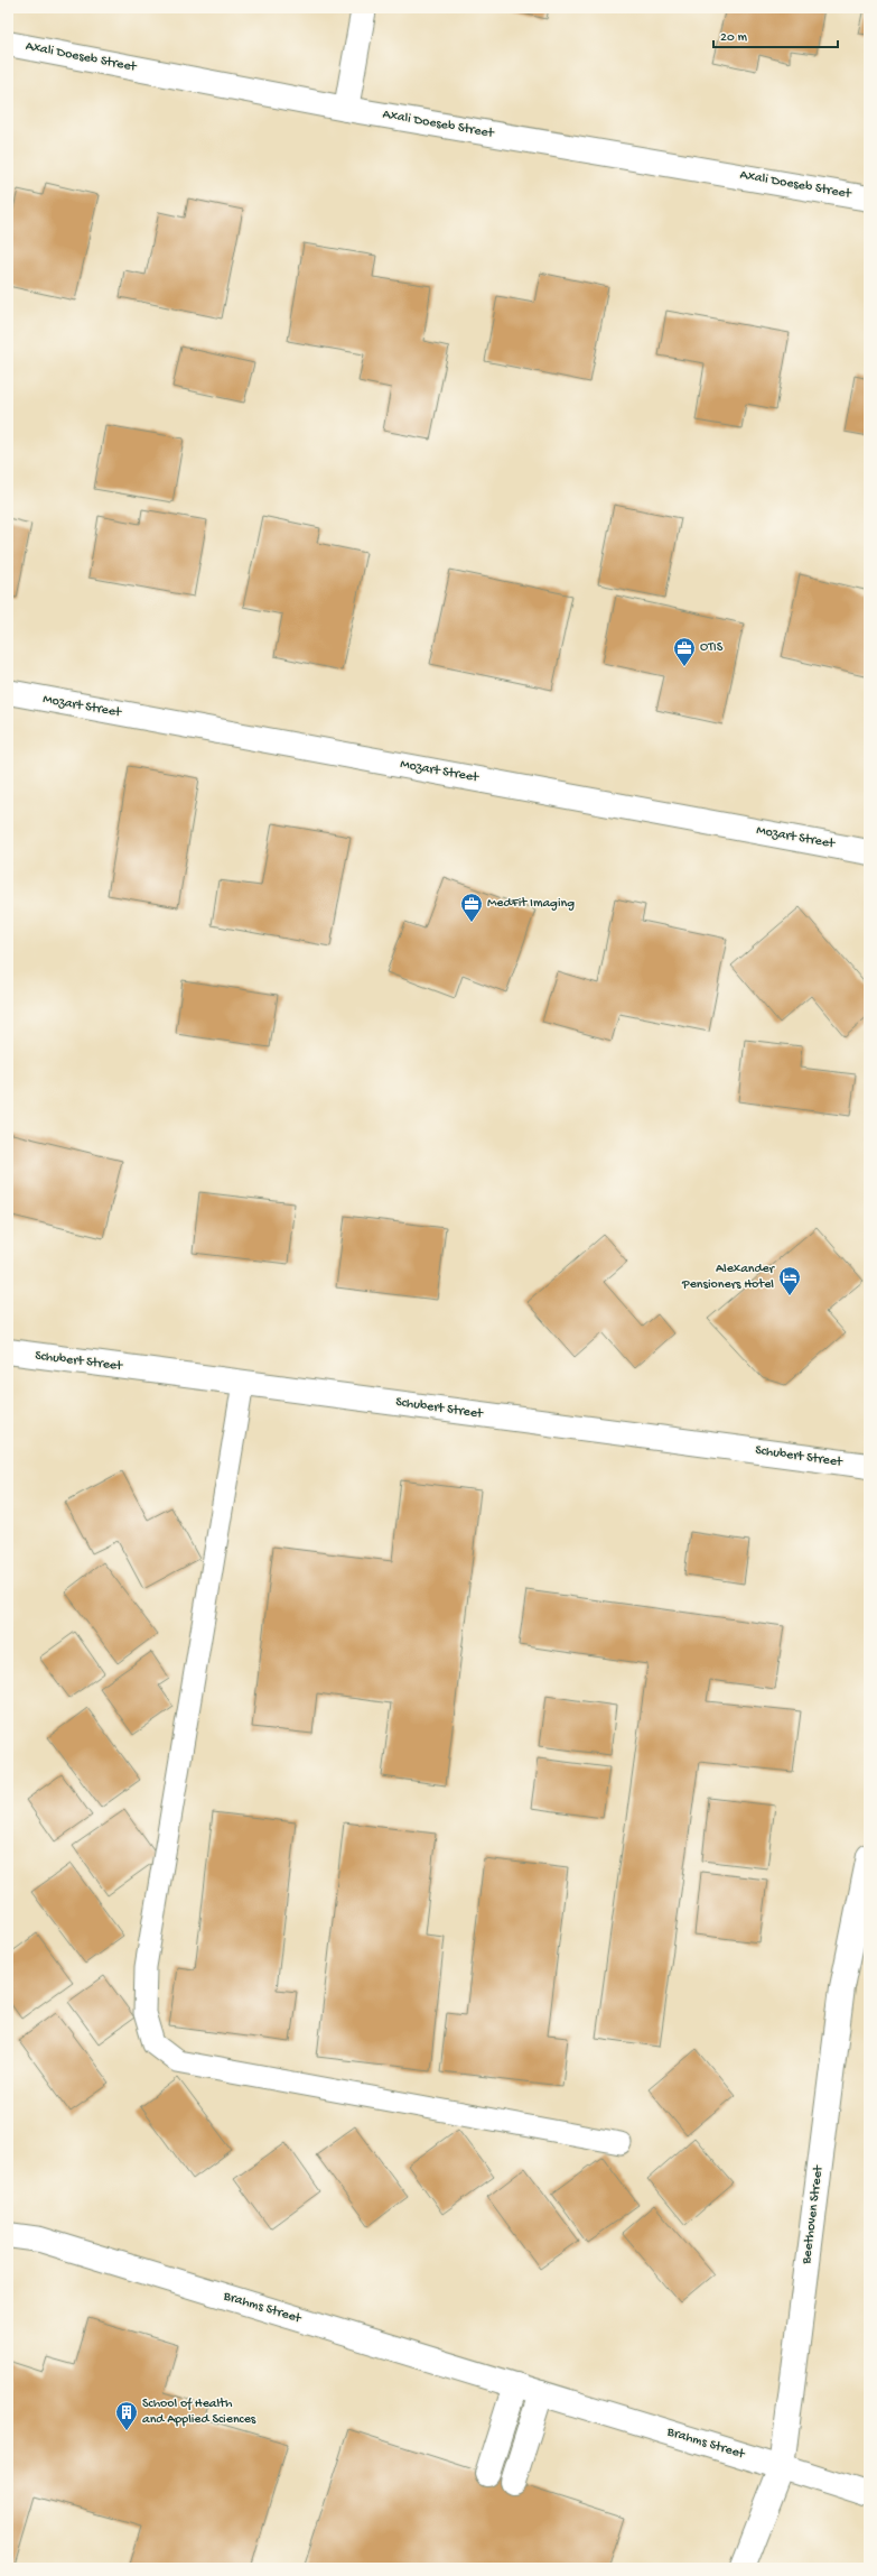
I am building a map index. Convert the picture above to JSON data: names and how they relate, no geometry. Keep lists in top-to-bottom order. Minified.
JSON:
{"streets":{"street":["Axali Doeseb Street","Mozart Street","Schubert Street","Beethoven Street","Brahms Street"]},"crossings":[["Beethoven Street","Brahms Street"]],"places":{"office":["OTIS","MedFit Imaging"],"hotel":["Alexander Pensioners Hotel"],"building":["School of Health and Applied Sciences"]},"scale_bar":"20 m"}
